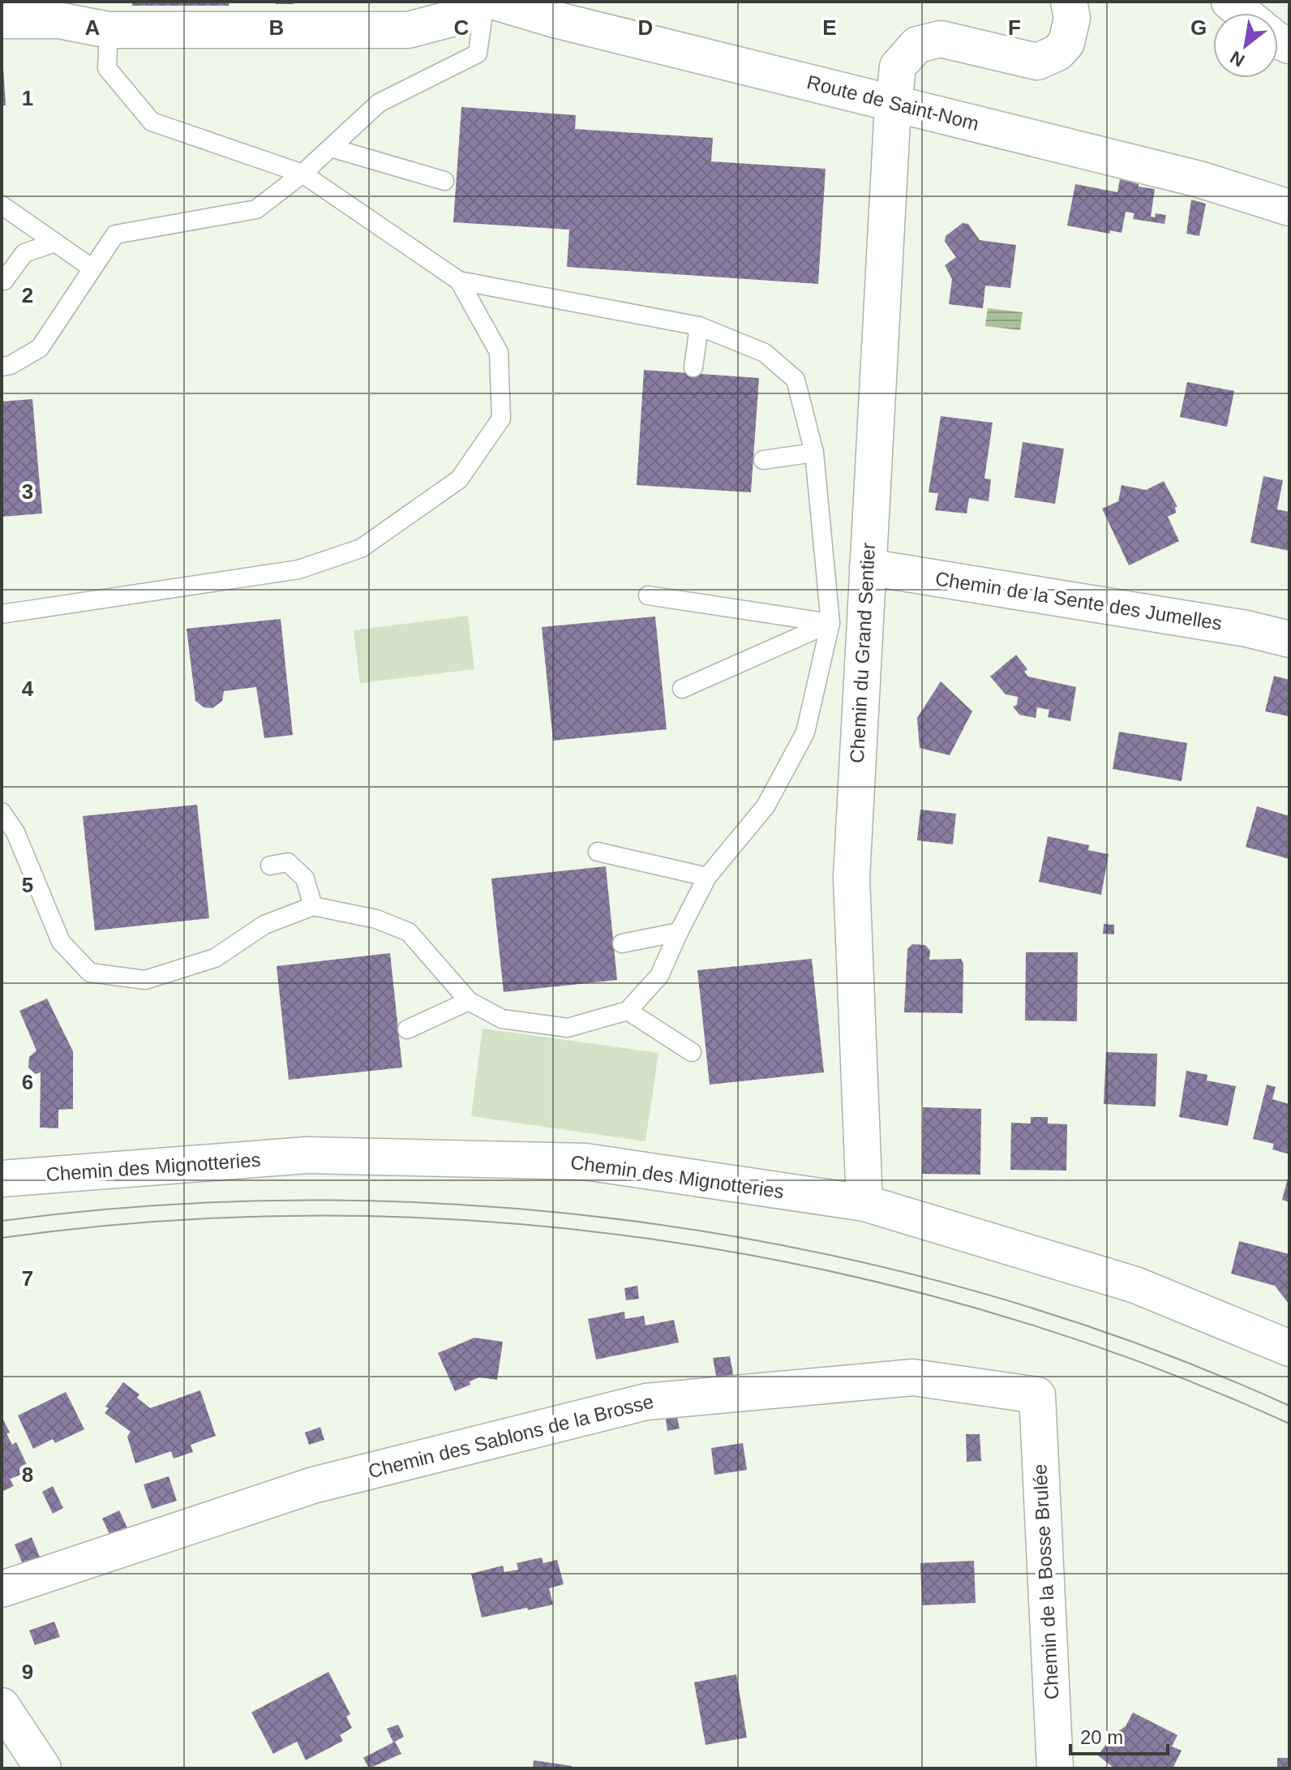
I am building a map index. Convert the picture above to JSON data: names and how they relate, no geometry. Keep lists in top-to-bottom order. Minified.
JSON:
{"streets":{"street":["Route de Saint-Nom","Chemin de la Sente des Jumelles","Chemin du Grand Sentier","Chemin des Mignotteries","Chemin des Sablons de la Brosse","Chemin de la Bosse Brulée"]},"crossings":[["Route de Saint-Nom","Chemin du Grand Sentier"],["Chemin de la Sente des Jumelles","Chemin du Grand Sentier"],["Chemin du Grand Sentier","Chemin des Mignotteries"],["Chemin des Sablons de la Brosse","Chemin de la Bosse Brulée"]],"scale_bar":"20 m","north":"bottom left","grid":{"columns":["A","B","C","D","E","F","G"],"rows":["1","2","3","4","5","6","7","8","9"]}}
